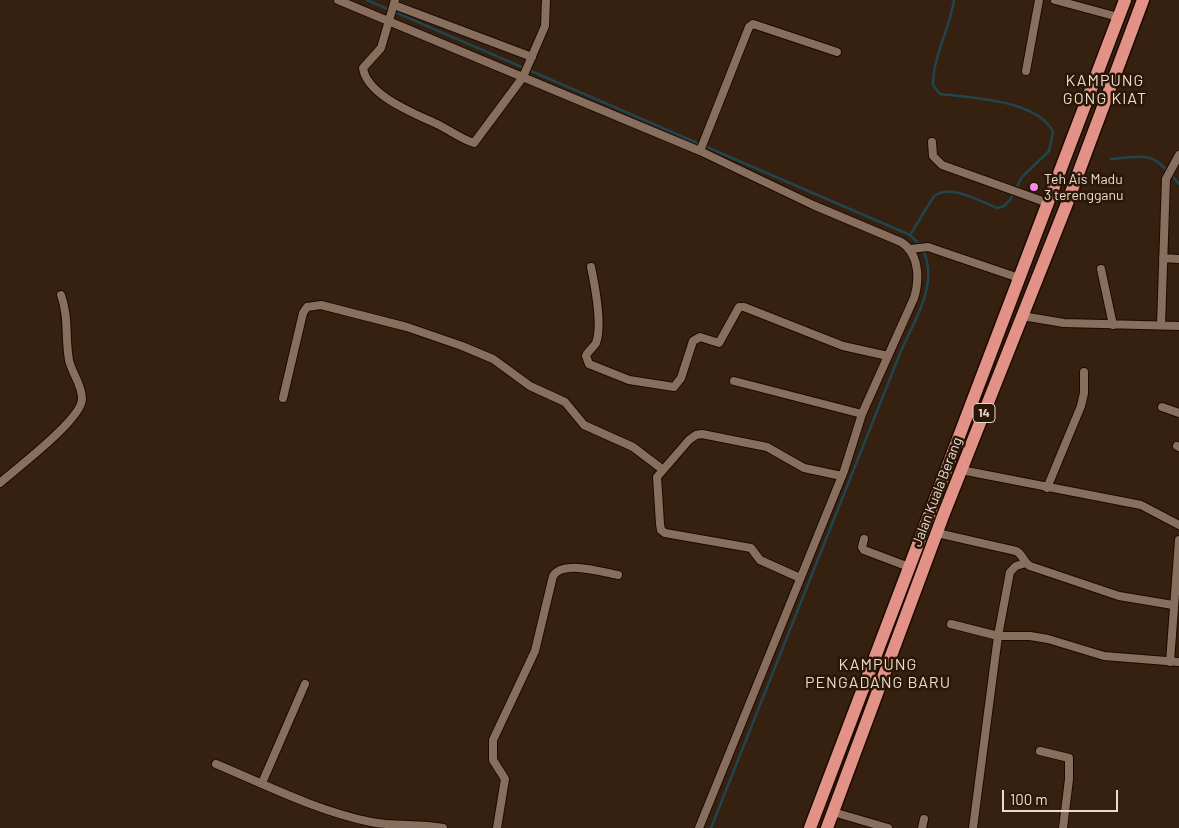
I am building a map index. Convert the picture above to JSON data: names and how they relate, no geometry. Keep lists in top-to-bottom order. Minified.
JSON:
{"streets":{"highway":["14","Jalan Kuala Berang"]},"districts":["KAMPUNG GONG KIAT","KAMPUNG PENGADANG BARU"],"places":["Teh Ais Madu 3 terengganu"],"scale_bar":"100 m"}
